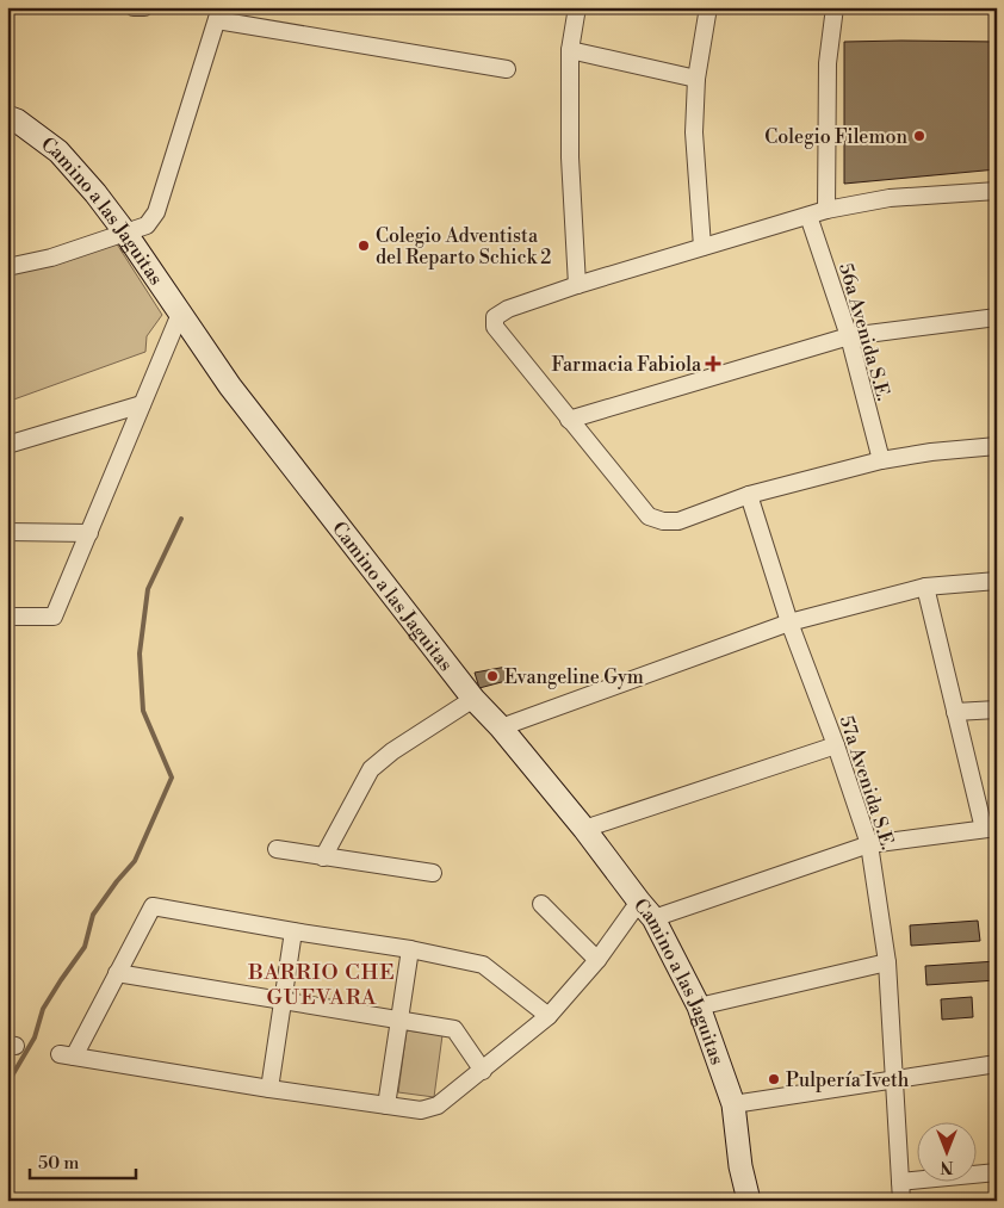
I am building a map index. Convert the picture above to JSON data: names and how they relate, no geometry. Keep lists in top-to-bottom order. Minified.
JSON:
{"streets":{"street":["Camino a las Jaguitas","56a Avenida S.E.","57a Avenida S.E."]},"districts":["BARRIO CHE GUEVARA"],"places":{"other":["Colegio Filemon","Colegio Adventista del Reparto Schick 2","Evangeline Gym","Pulpería Iveth"],"health":["Farmacia Fabiola"]},"scale_bar":"50 m","north":"bottom"}
